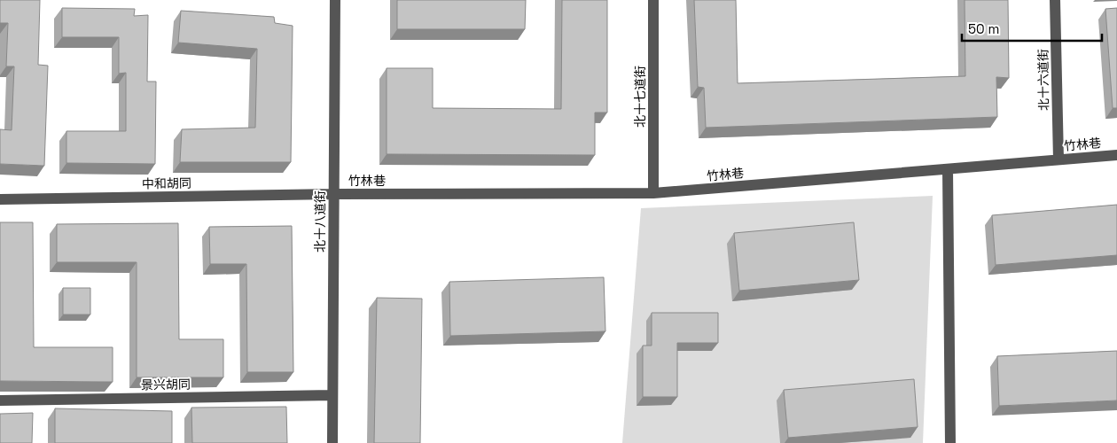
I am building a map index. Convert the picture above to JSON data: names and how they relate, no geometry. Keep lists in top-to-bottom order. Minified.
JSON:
{"streets":{"street":["北十六道街","北十七道街","竹林巷","中和胡同","北十八道街","景兴胡同"]},"crossings":[["北十六道街","竹林巷"],["北十七道街","竹林巷"],["竹林巷","中和胡同"],["竹林巷","北十八道街"],["中和胡同","北十八道街"],["北十八道街","景兴胡同"]],"scale_bar":"50 m"}
